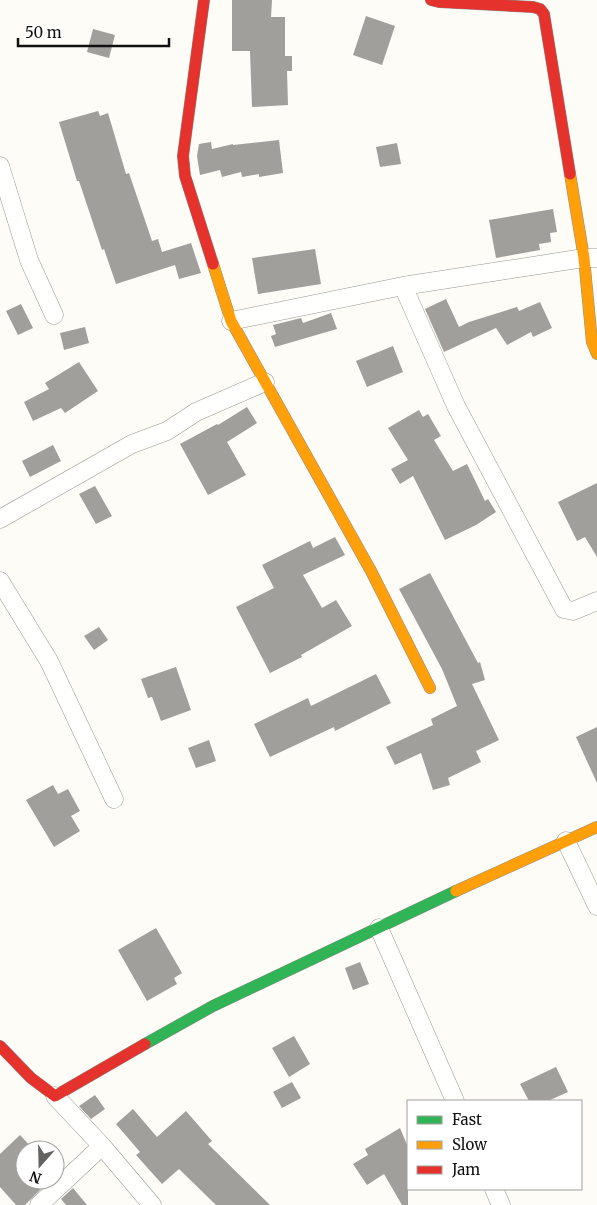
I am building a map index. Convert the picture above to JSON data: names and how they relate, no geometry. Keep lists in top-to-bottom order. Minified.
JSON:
{"legend":["Fast","Slow","Jam"],"scale_bar":"50 m","north":"bottom"}
